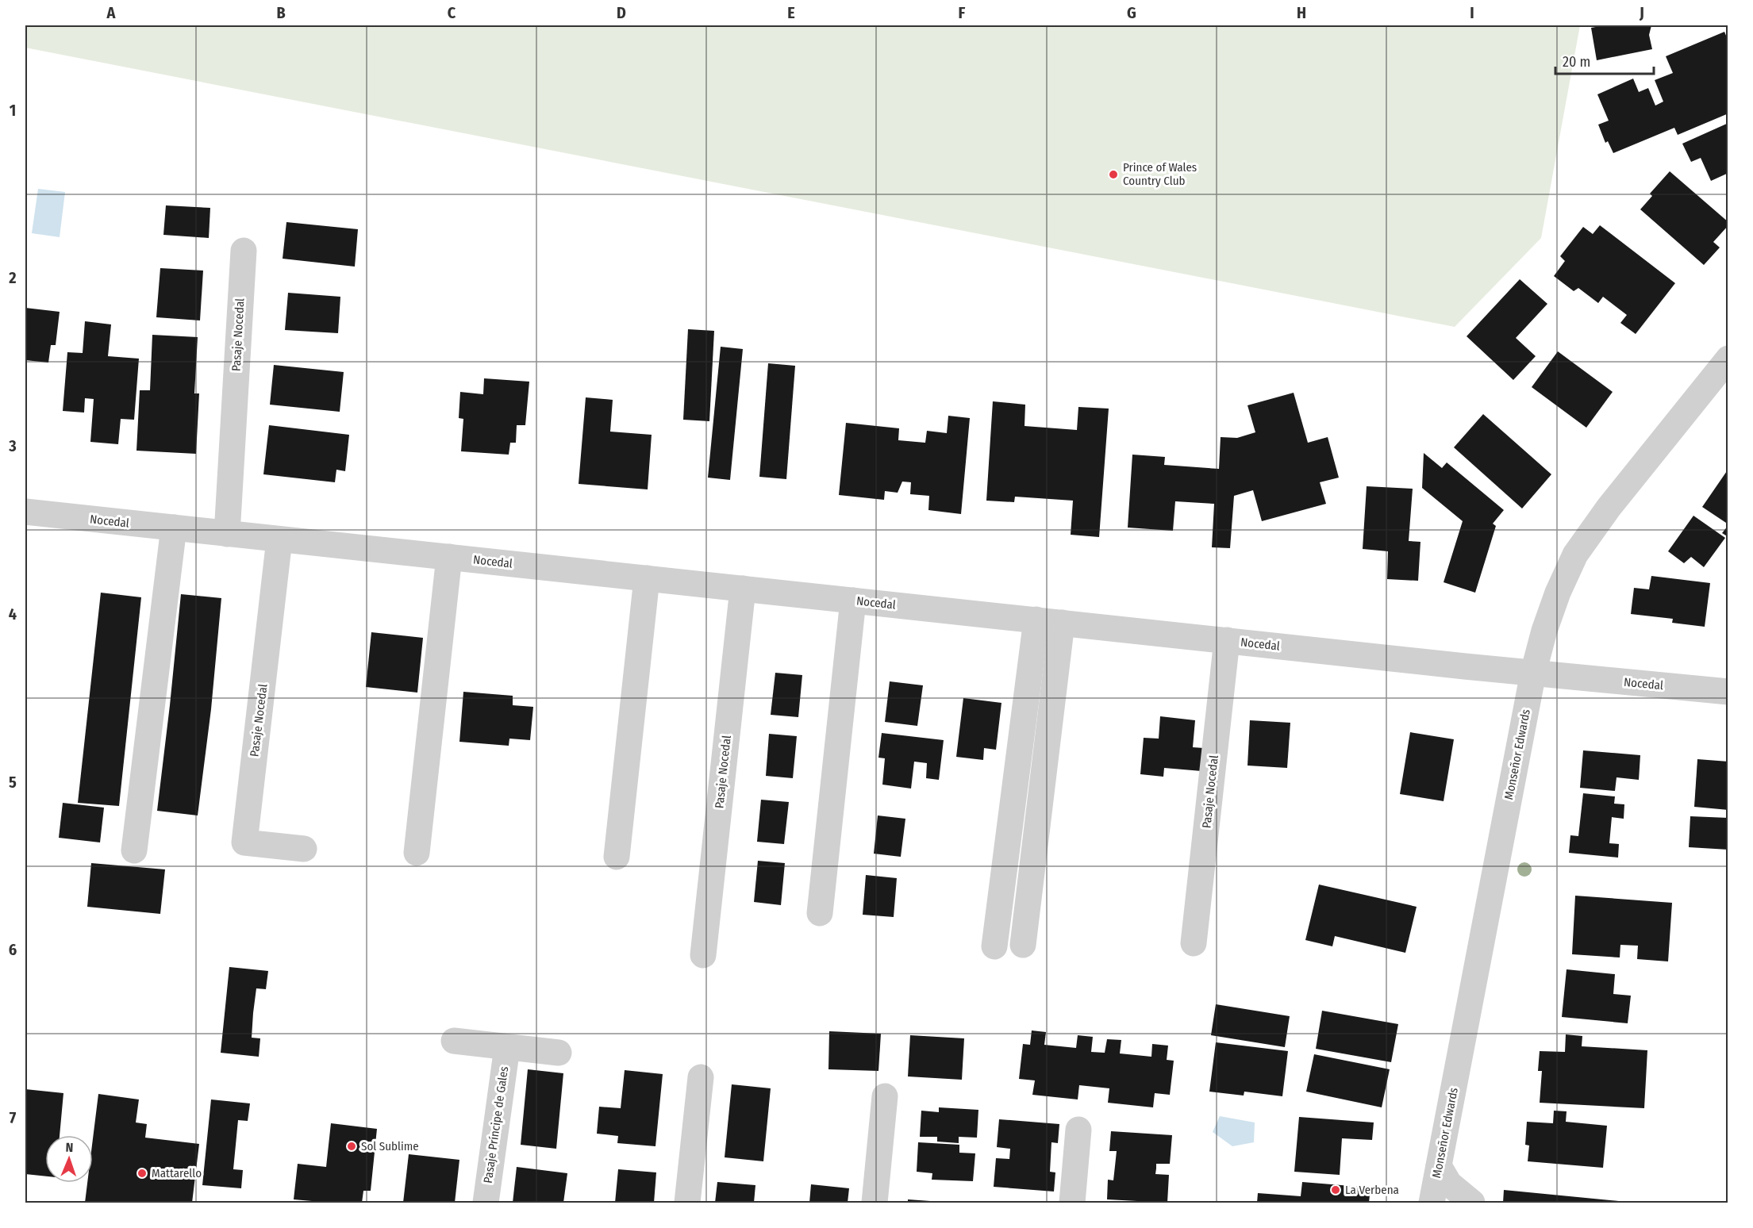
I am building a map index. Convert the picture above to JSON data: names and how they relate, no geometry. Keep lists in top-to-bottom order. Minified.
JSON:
{"streets":{"street":["Pasaje Nocedal","Nocedal","Monseñor Edwards","Pasaje Príncipe de Gales"]},"crossings":[["Pasaje Nocedal","Nocedal"],["Nocedal","Monseñor Edwards"]],"places":["Prince of Wales Country Club","Sol Sublime","Mattarello","La Verbena"],"scale_bar":"20 m","north":"top","grid":{"columns":["A","B","C","D","E","F","G","H","I","J"],"rows":["1","2","3","4","5","6","7"]}}
